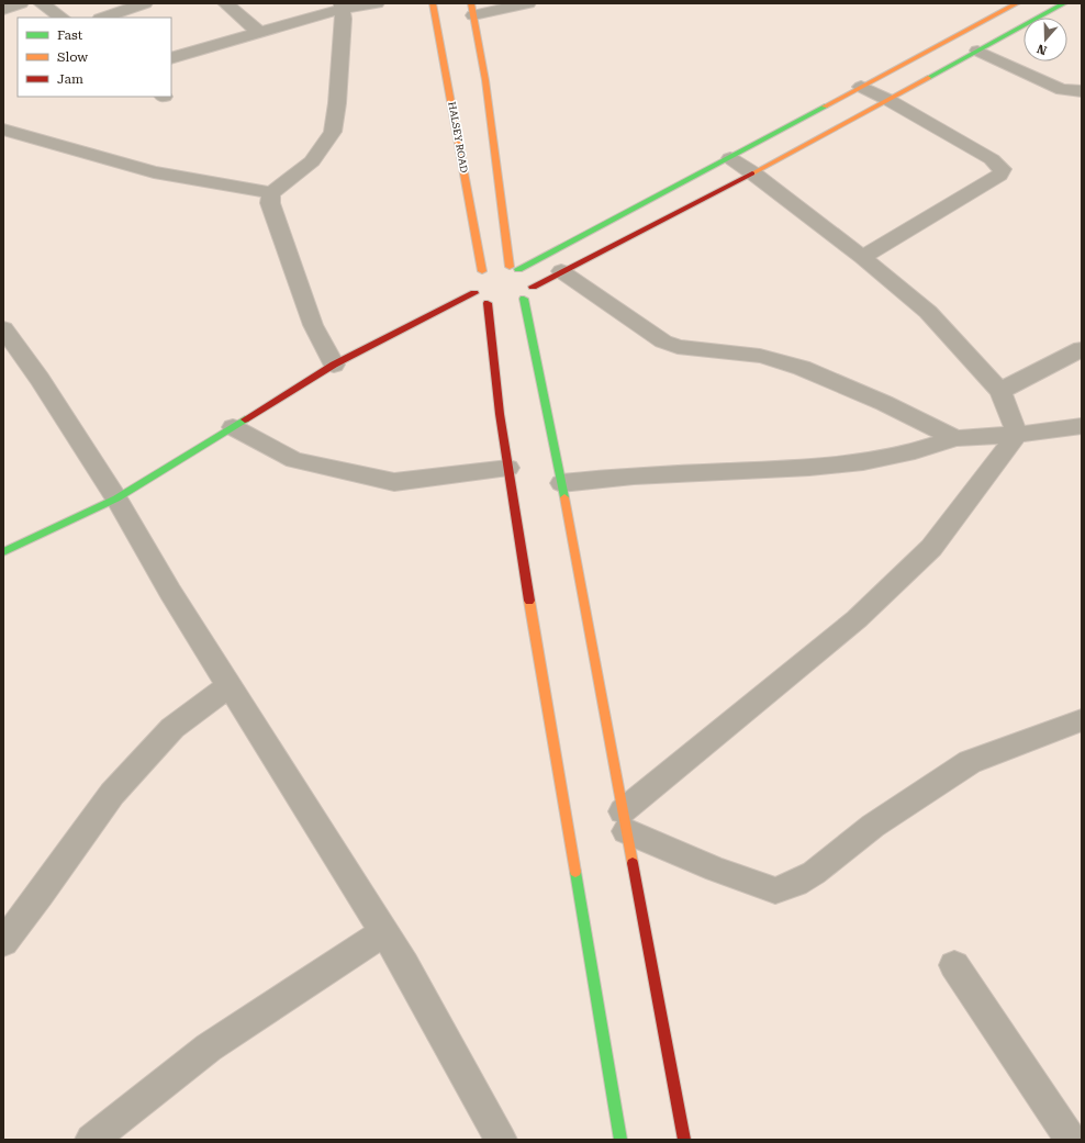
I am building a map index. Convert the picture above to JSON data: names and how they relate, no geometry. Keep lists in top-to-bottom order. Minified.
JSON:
{"streets":{"street":["HALSEY ROAD"]},"legend":["Fast","Slow","Jam"],"north":"bottom"}
